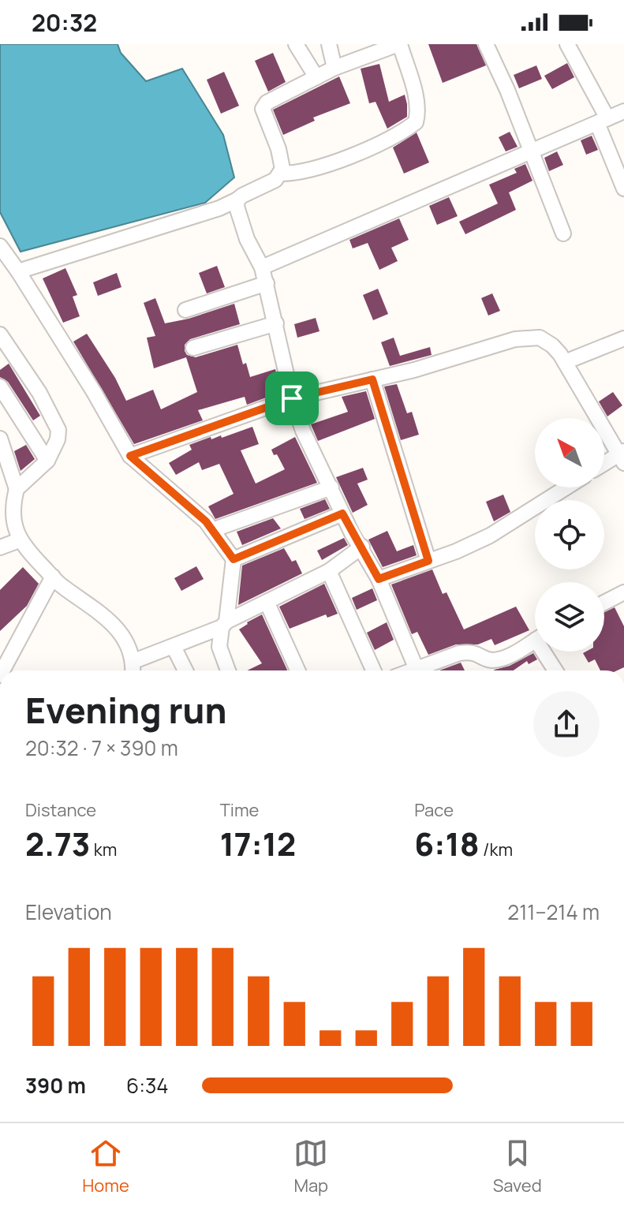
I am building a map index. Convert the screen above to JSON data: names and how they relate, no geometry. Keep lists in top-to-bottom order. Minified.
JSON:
{"north":"top left","page":{"status":"20:32","heading":["Evening run","20:32 · 7 × 390 m"],"stats":[["Distance","2.73 km"],["Time","17:12"],["Pace","6:18 /km"]],"chart":["Elevation","211–214 m"],"list":[{"name":"390 m","note":"6:34"}],"tabs":["Home","Map","Saved"]}}
